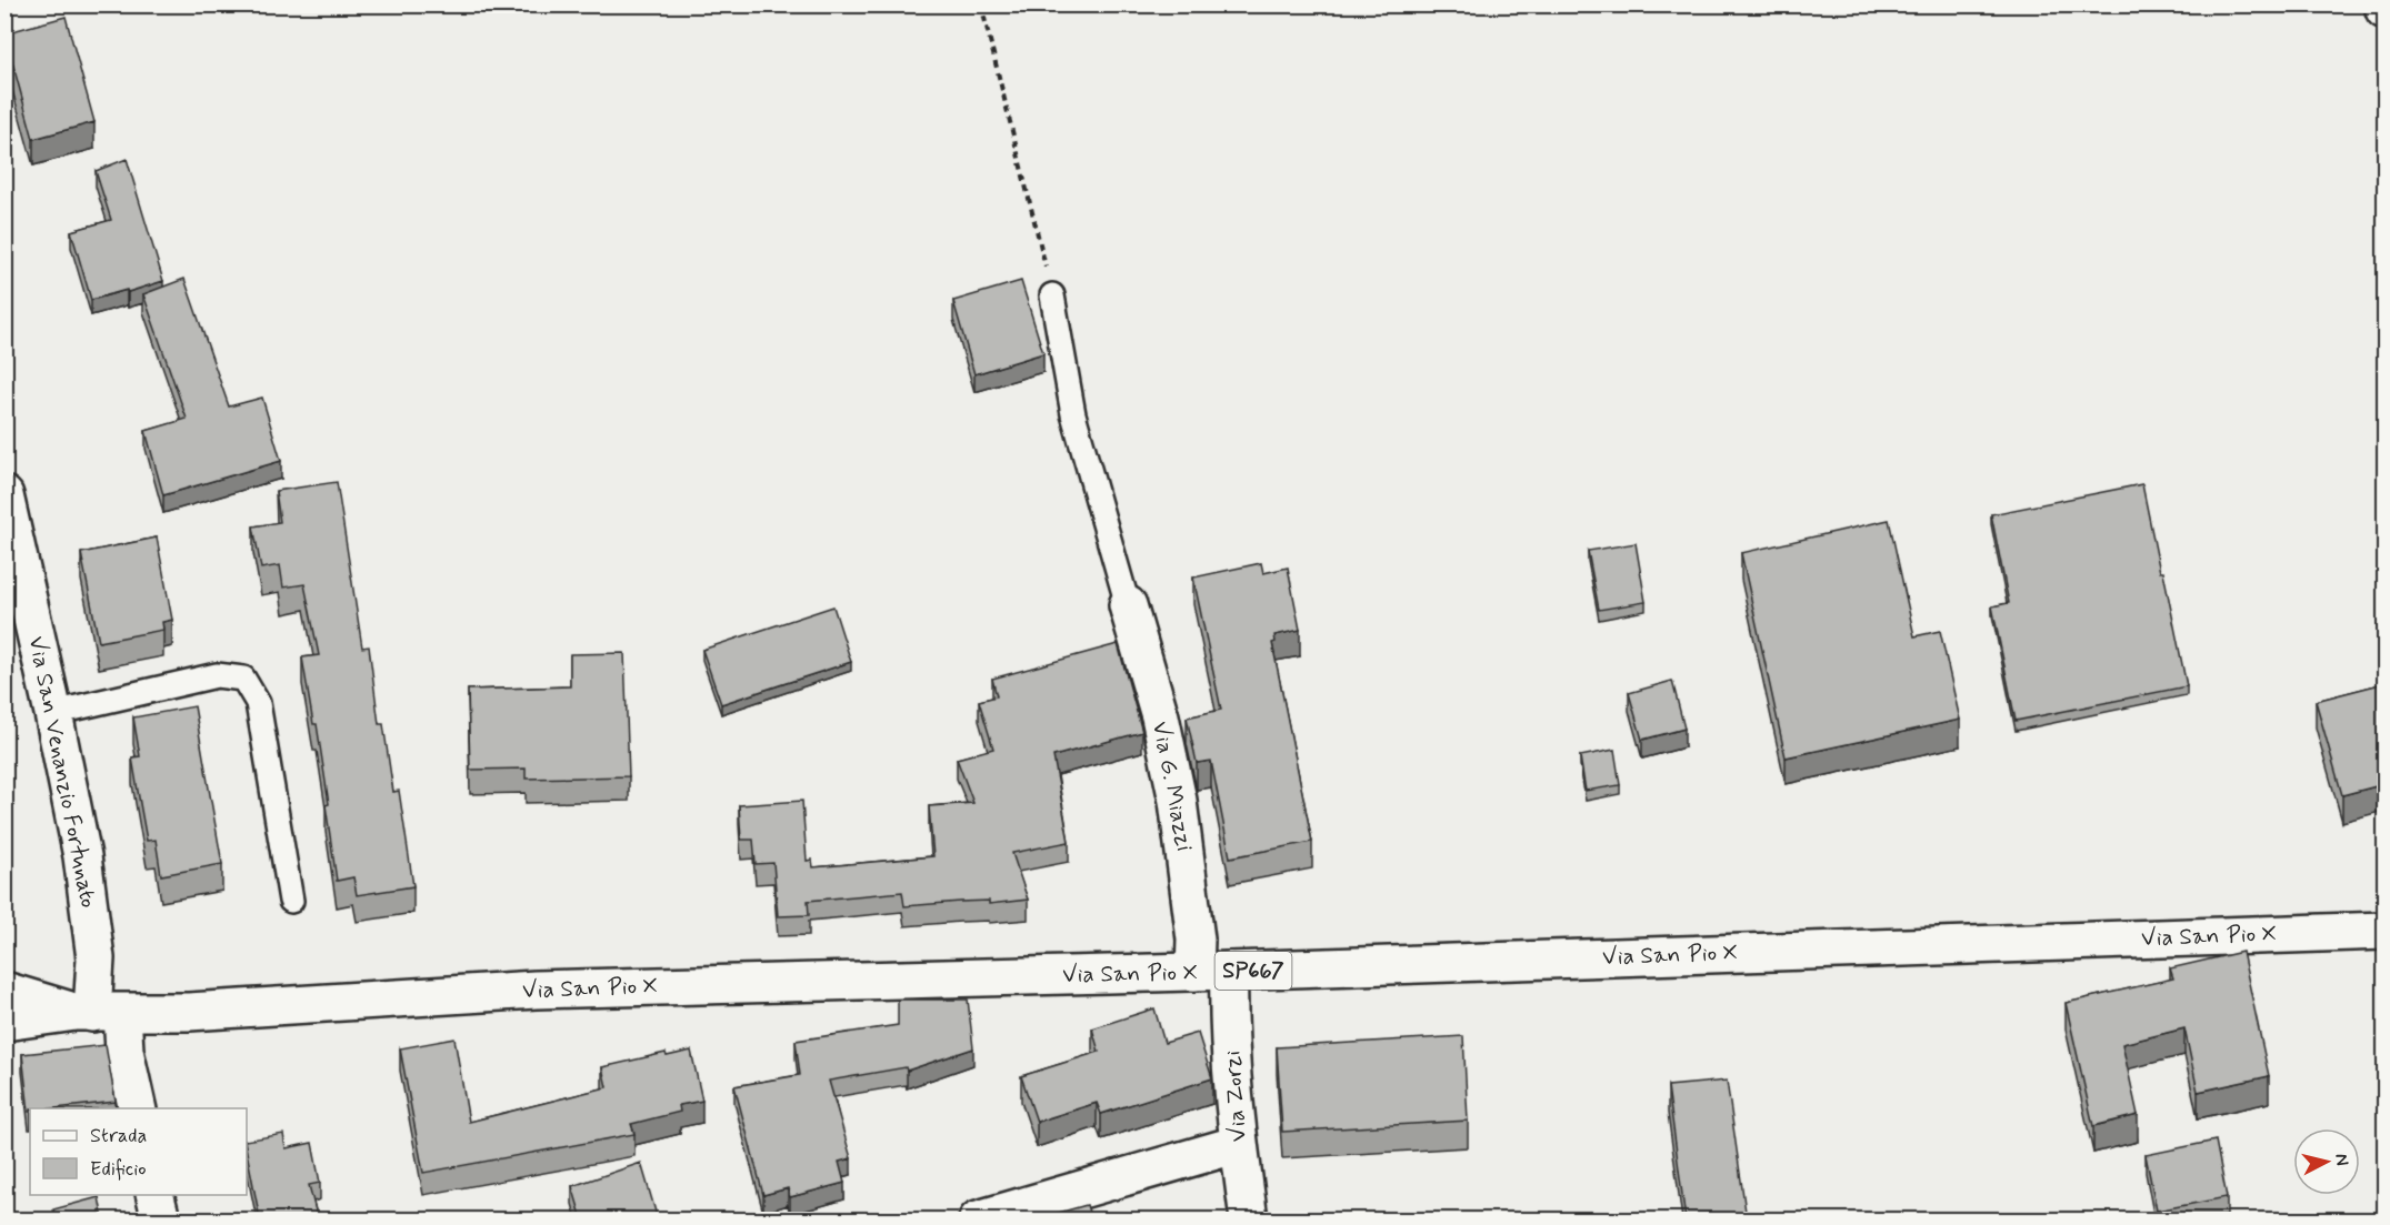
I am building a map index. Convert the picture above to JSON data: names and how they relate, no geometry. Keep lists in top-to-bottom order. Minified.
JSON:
{"streets":{"main road":["Via San Venanzio Fortunato","Via G. Miazzi","Via San Pio X","SP667","Via Zorzi"]},"crossings":[["Via San Venanzio Fortunato","Via San Pio X"],["Via G. Miazzi","Via San Pio X"],["Via G. Miazzi","Via Zorzi"],["Via San Pio X","Via Zorzi"]],"legend":["Strada","Edificio"],"north":"right"}
